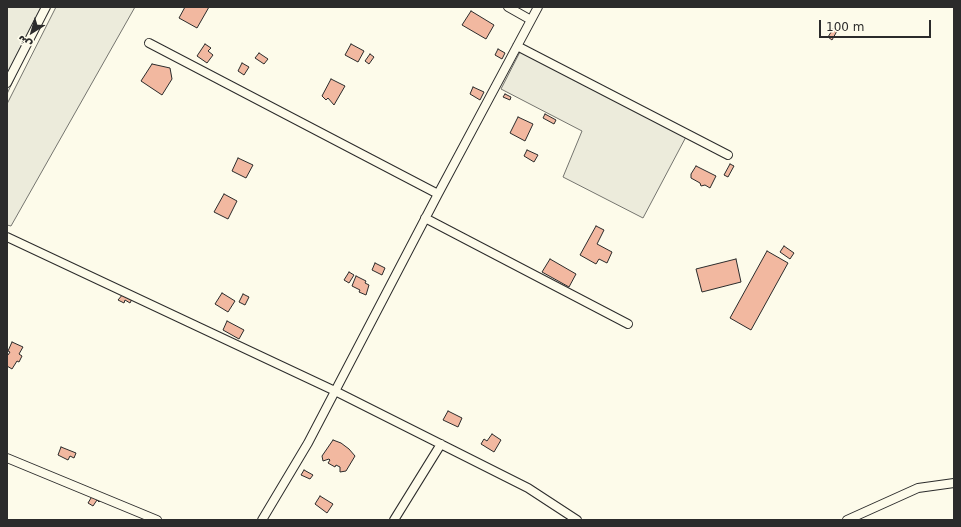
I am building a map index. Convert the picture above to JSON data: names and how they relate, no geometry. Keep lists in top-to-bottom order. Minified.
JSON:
{"scale_bar":"100 m","north":"bottom left"}
